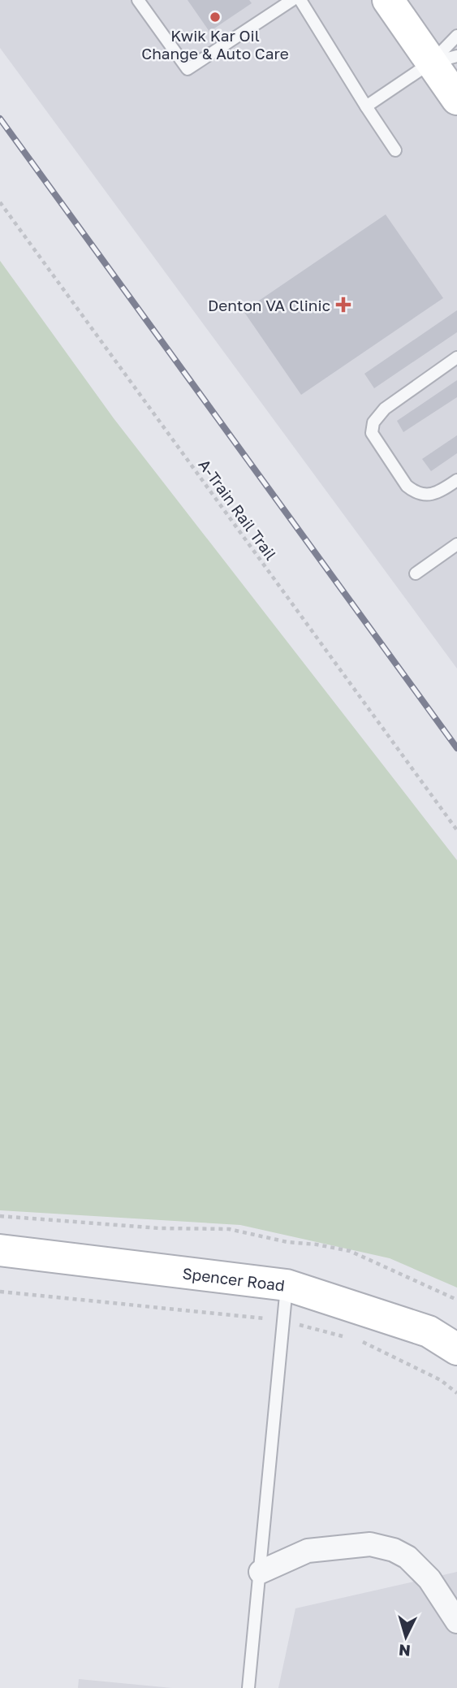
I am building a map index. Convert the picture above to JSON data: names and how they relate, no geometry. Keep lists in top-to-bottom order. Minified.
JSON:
{"streets":{"street":["Spencer Road"],"path":["A-Train Rail Trail"]},"places":{"other":["Kwik Kar Oil Change & Auto Care"],"health":["Denton VA Clinic"]},"north":"bottom"}
